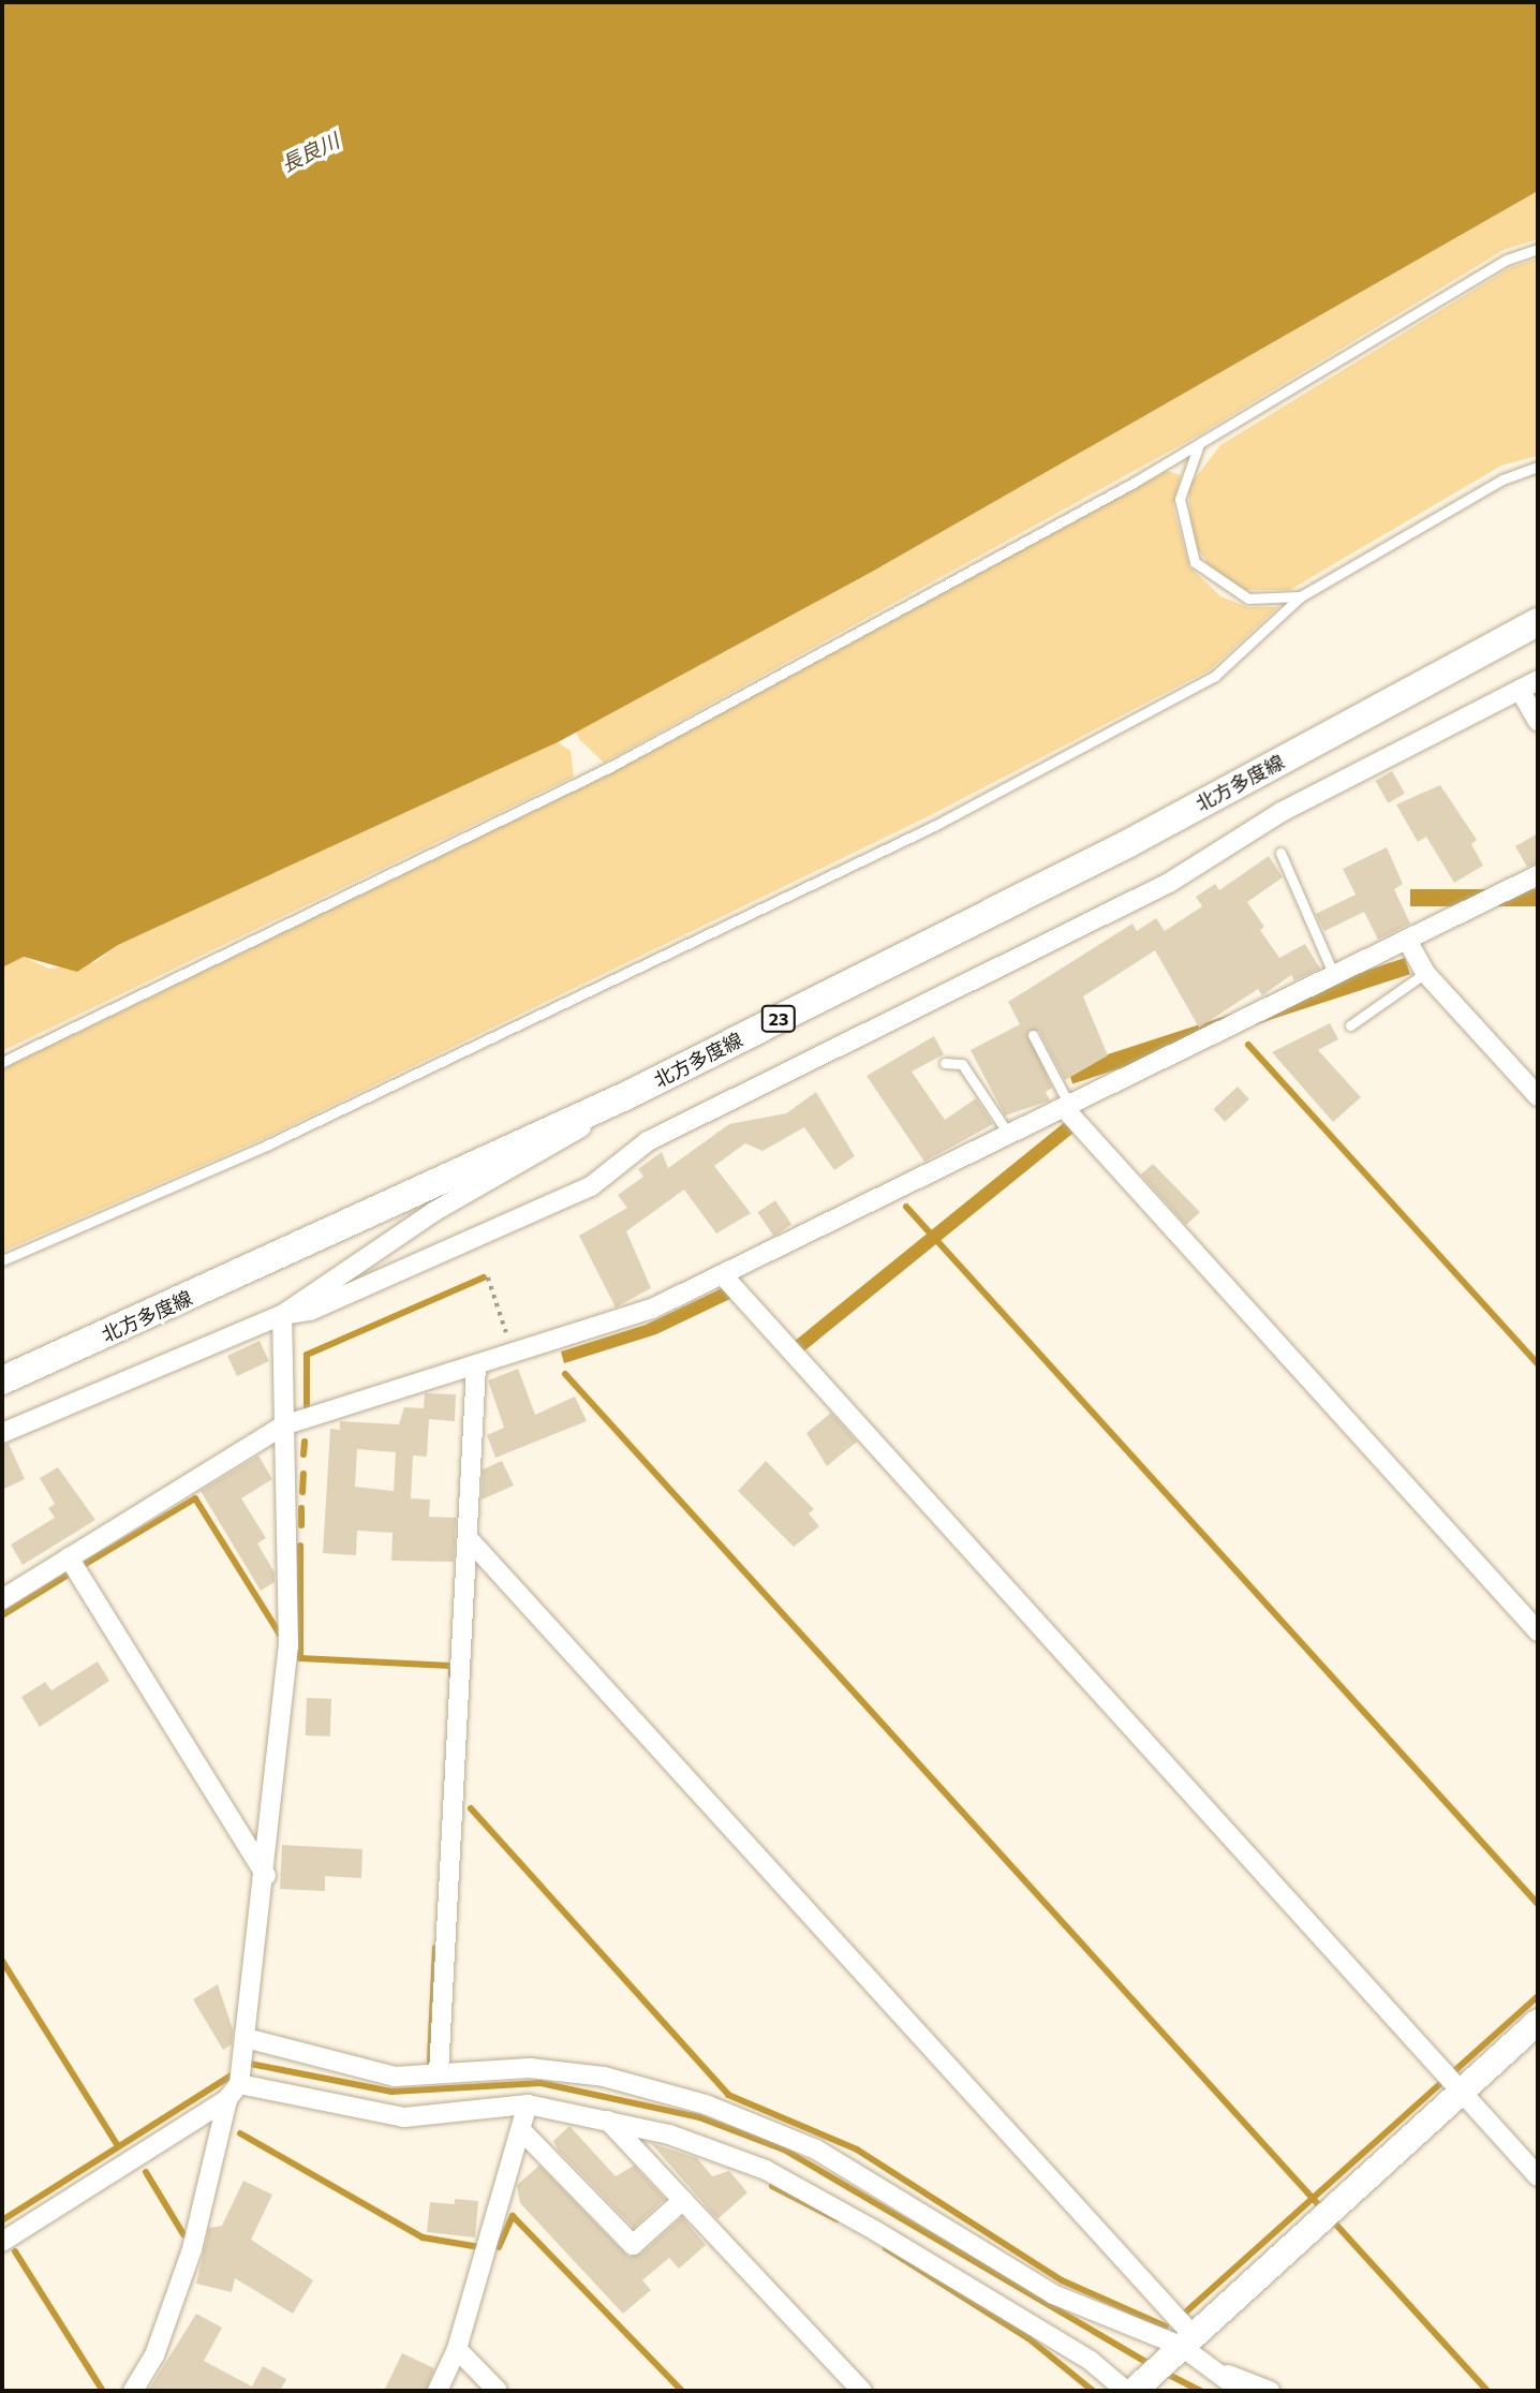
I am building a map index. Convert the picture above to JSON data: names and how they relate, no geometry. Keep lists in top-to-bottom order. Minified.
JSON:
{"streets":{"main road":["北方多度線","23"]},"water":["長良川"]}
